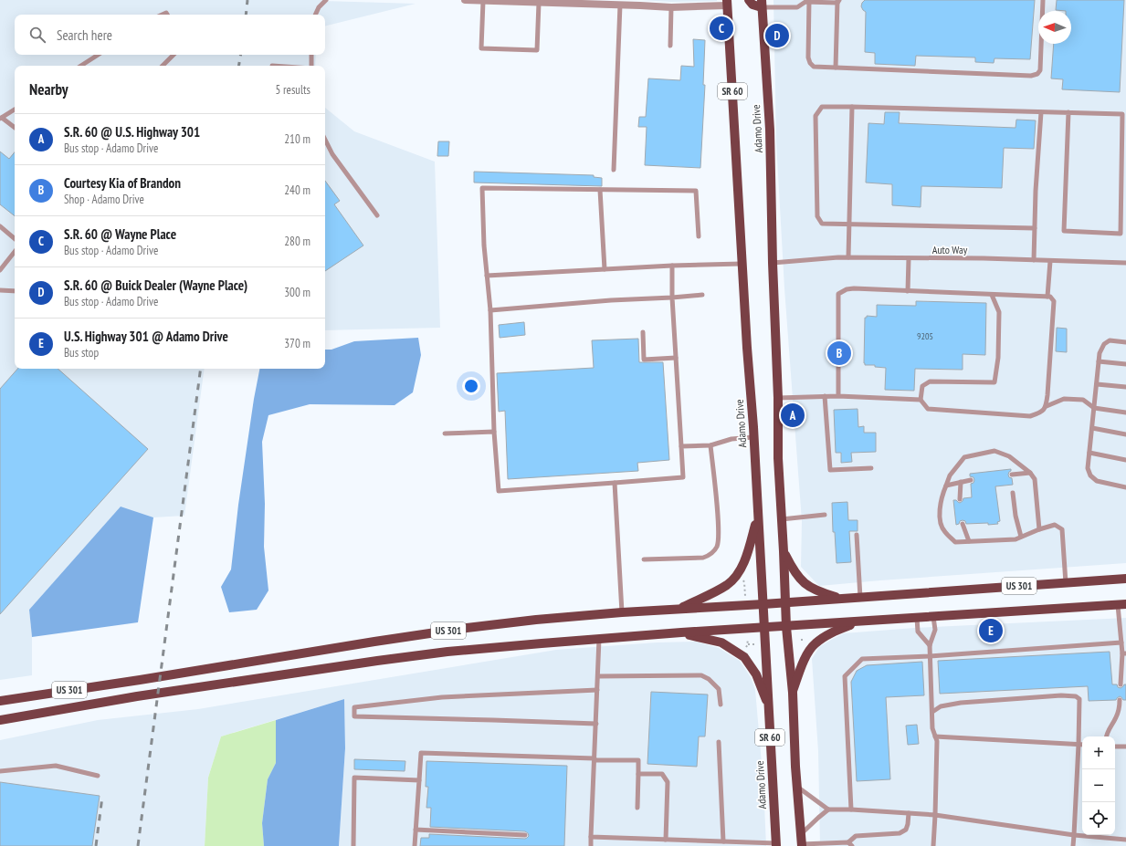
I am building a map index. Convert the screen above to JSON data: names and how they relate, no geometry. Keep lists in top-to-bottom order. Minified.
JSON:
{"streets":{"main road":["SR 60","Adamo Drive","US 301"],"lane":["Auto Way"]},"crossings":[["Adamo Drive","Auto Way"],["Adamo Drive","US 301"]],"house_numbers":["9205"],"north":"left","page":{"pins":["C","D","B","A","E"],"search":"Search here","heading":["Nearby","5 results"],"list":[{"mark":"A","name":"S.R. 60 @ U.S. Highway 301","note":"Bus stop · Adamo Drive","value":"210 m"},{"mark":"B","name":"Courtesy Kia of Brandon","note":"Shop · Adamo Drive","value":"240 m"},{"mark":"C","name":"S.R. 60 @ Wayne Place","note":"Bus stop · Adamo Drive","value":"280 m"},{"mark":"D","name":"S.R. 60 @ Buick Dealer (Wayne Place)","note":"Bus stop · Adamo Drive","value":"300 m"},{"mark":"E","name":"U.S. Highway 301 @ Adamo Drive","note":"Bus stop","value":"370 m"}],"map_buttons":["+","−"]}}
